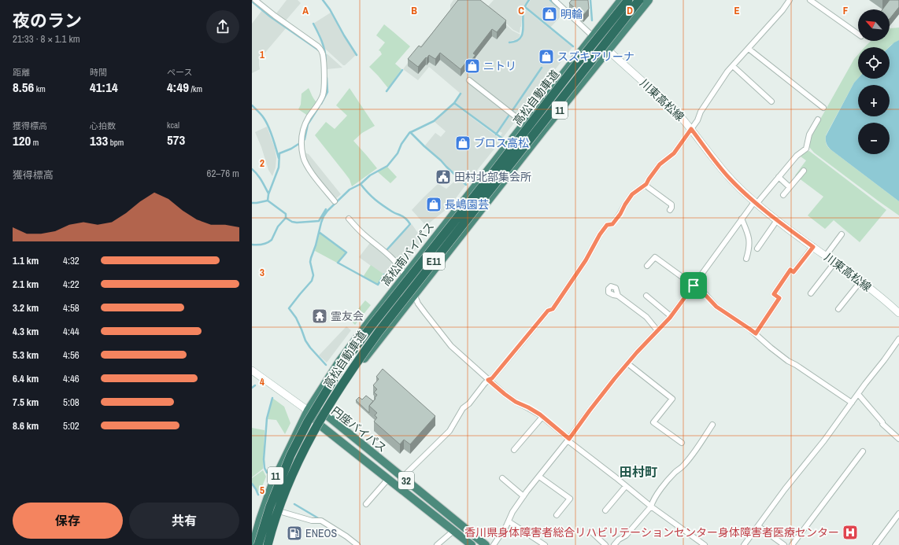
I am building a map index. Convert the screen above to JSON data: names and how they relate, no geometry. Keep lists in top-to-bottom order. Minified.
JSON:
{"streets":{"highway":["高松自動車道","11","高松南バイパス","E11","円座バイパス","32"],"main road":["川東高松線"]},"crossings":[["高松自動車道","11"],["川東高松線","11"],["川東高松線","高松南バイパス"],["11","高松南バイパス"],["11","円座バイパス"],["高松南バイパス","円座バイパス"]],"districts":["田村町"],"places":{"shop":["明輪","スズキアリーナ","ニトリ","ブロス高松","長嶋園芸"],"public building":["田村北部集会所"],"temple":["霊友会"],"hospital":["香川県身体障害者総合リハビリテーションセンター身体障害者医療センター"],"fuel station":["ENEOS"]},"north":"top left","page":{"heading":["夜のラン","21:33 · 8 × 1.1 km"],"map_buttons":["+","−"],"stats":[["距離","8.56 km"],["時間","41:14"],["ペース","4:49 /km"],["獲得標高","120 m"],["心拍数","133 bpm"],["kcal","573"]],"chart":["獲得標高","62–76 m"],"list":[{"name":"1.1 km","note":"4:32"},{"name":"2.1 km","note":"4:22"},{"name":"3.2 km","note":"4:58"},{"name":"4.3 km","note":"4:44"},{"name":"5.3 km","note":"4:56"},{"name":"6.4 km","note":"4:46"},{"name":"7.5 km","note":"5:08"},{"name":"8.6 km","note":"5:02"}],"buttons":["保存","共有"]},"grid":{"columns":["A","B","C","D","E","F"],"rows":["1","2","3","4","5"]}}
